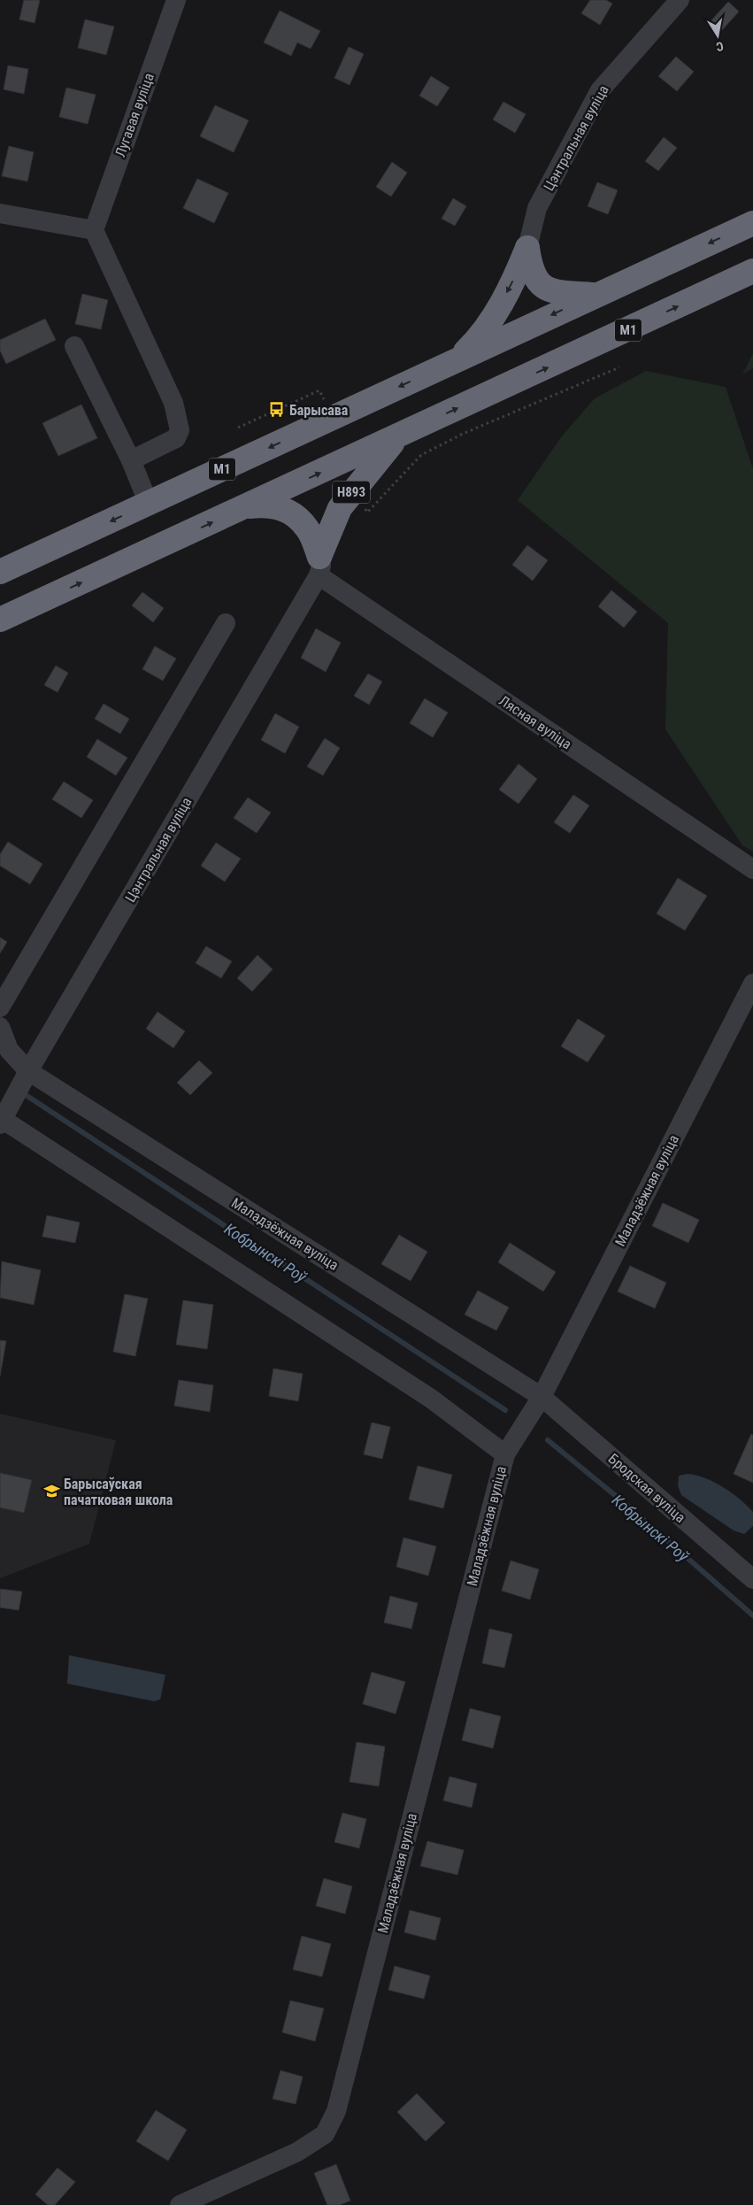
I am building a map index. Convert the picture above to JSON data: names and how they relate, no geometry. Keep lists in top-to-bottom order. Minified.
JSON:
{"streets":{"highway":["М1","Н893"],"street":["Лугавая вуліца","Цэнтральная вуліца","Лясная вуліца","Маладзёжная вуліца","Бродская вуліца"]},"crossings":[["Цэнтральная вуліца","Н893"],["Цэнтральная вуліца","Лясная вуліца"],["Цэнтральная вуліца","Маладзёжная вуліца"],["М1","Н893"],["Н893","Лясная вуліца"],["Маладзёжная вуліца","Бродская вуліца"]],"water":["Кобрынскі Роў"],"places":{"bus stop":["Барысава"],"school or university":["Барысаўская пачатковая школа"]},"north":"bottom"}
